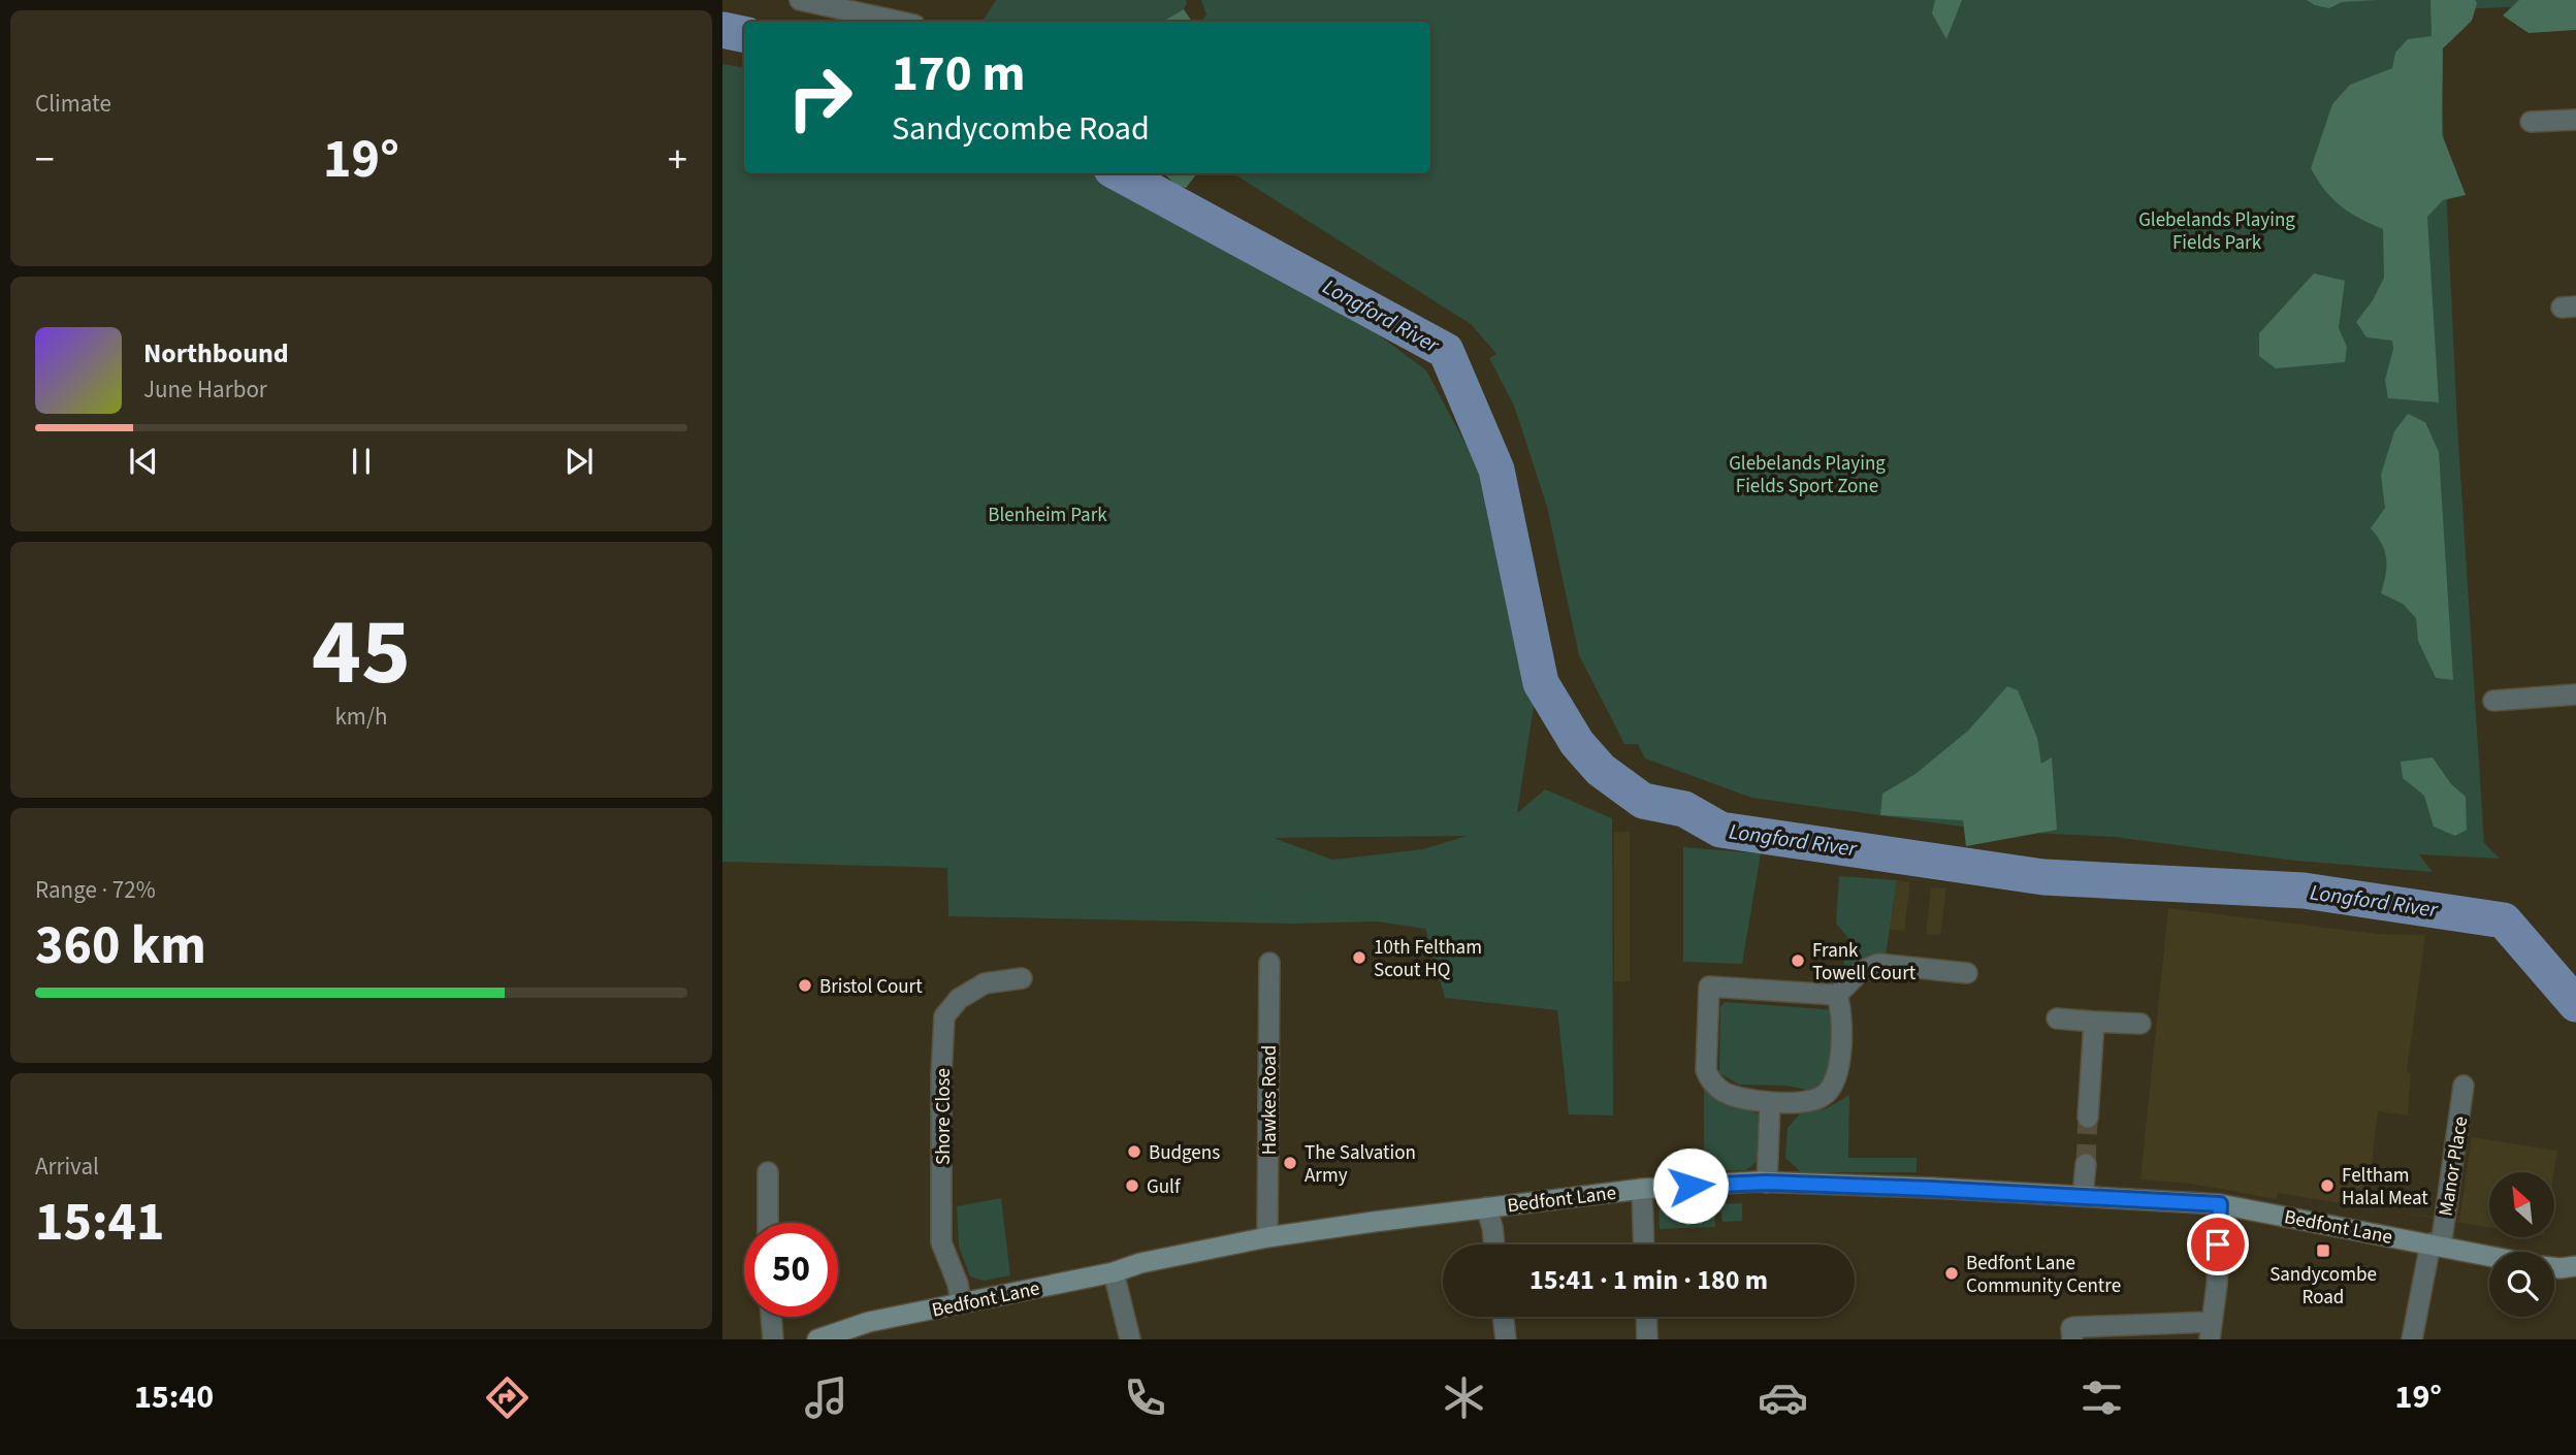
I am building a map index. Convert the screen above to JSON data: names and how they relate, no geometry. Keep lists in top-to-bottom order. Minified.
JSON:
{"streets":{"main road":["Bedfont Lane"],"street":["Hawkes Road","Shore Close","Manor Place"]},"crossings":[["Hawkes Road","Bedfont Lane"],["Shore Close","Bedfont Lane"],["Manor Place","Bedfont Lane"]],"water":["Longford River"],"parks":["Glebelands Playing Fields Park","Glebelands Playing Fields Sport Zone","Blenheim Park"],"places":{"other":["10th Feltham Scout HQ","Frank Towell Court","Bristol Court","Budgens","The Salvation Army","Gulf","Feltham Halal Meat","Bedfont Lane Community Centre"],"transit":["Sandycombe Road"]},"north":"top left","page":{"tile":["Climate",["45","km/h"],["Range · 72%","360 km"],["Arrival","15:41"]],"turn":["170 m","Sandycombe Road"],"heat":["−","19°","+"],"song":["Northbound","June Harbor"],"limit":"50","trip":"15:41 · 1 min · 180 m","tabs":["15:40","19°"]}}
